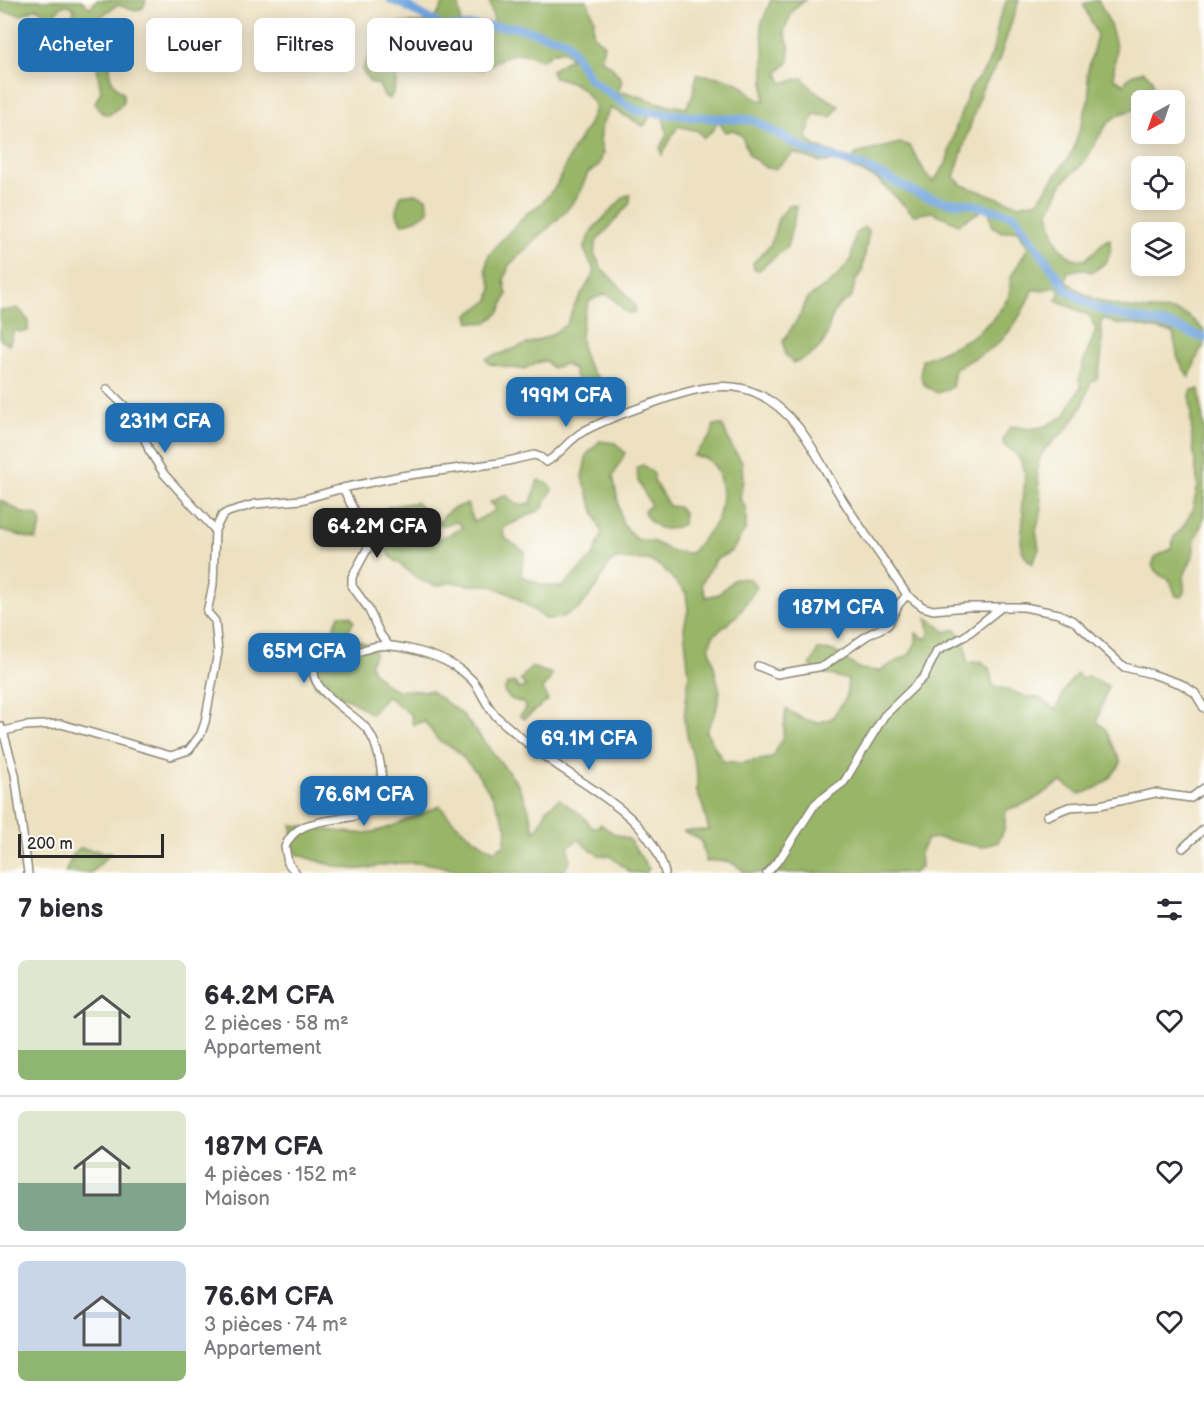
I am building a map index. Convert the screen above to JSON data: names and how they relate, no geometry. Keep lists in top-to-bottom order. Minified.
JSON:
{"scale_bar":"200 m","north":"bottom left","page":{"chip":["Acheter","Louer","Filtres","Nouveau"],"price":["199M CFA","231M CFA","64.2M CFA","187M CFA","65M CFA","69.1M CFA","76.6M CFA"],"scale":"200 m","heading":"7 biens","list":[{"name":"64.2M CFA","note":"2 pièces · 58 m² · Appartement"},{"name":"187M CFA","note":"4 pièces · 152 m² · Maison"},{"name":"76.6M CFA","note":"3 pièces · 74 m² · Appartement"}]}}
